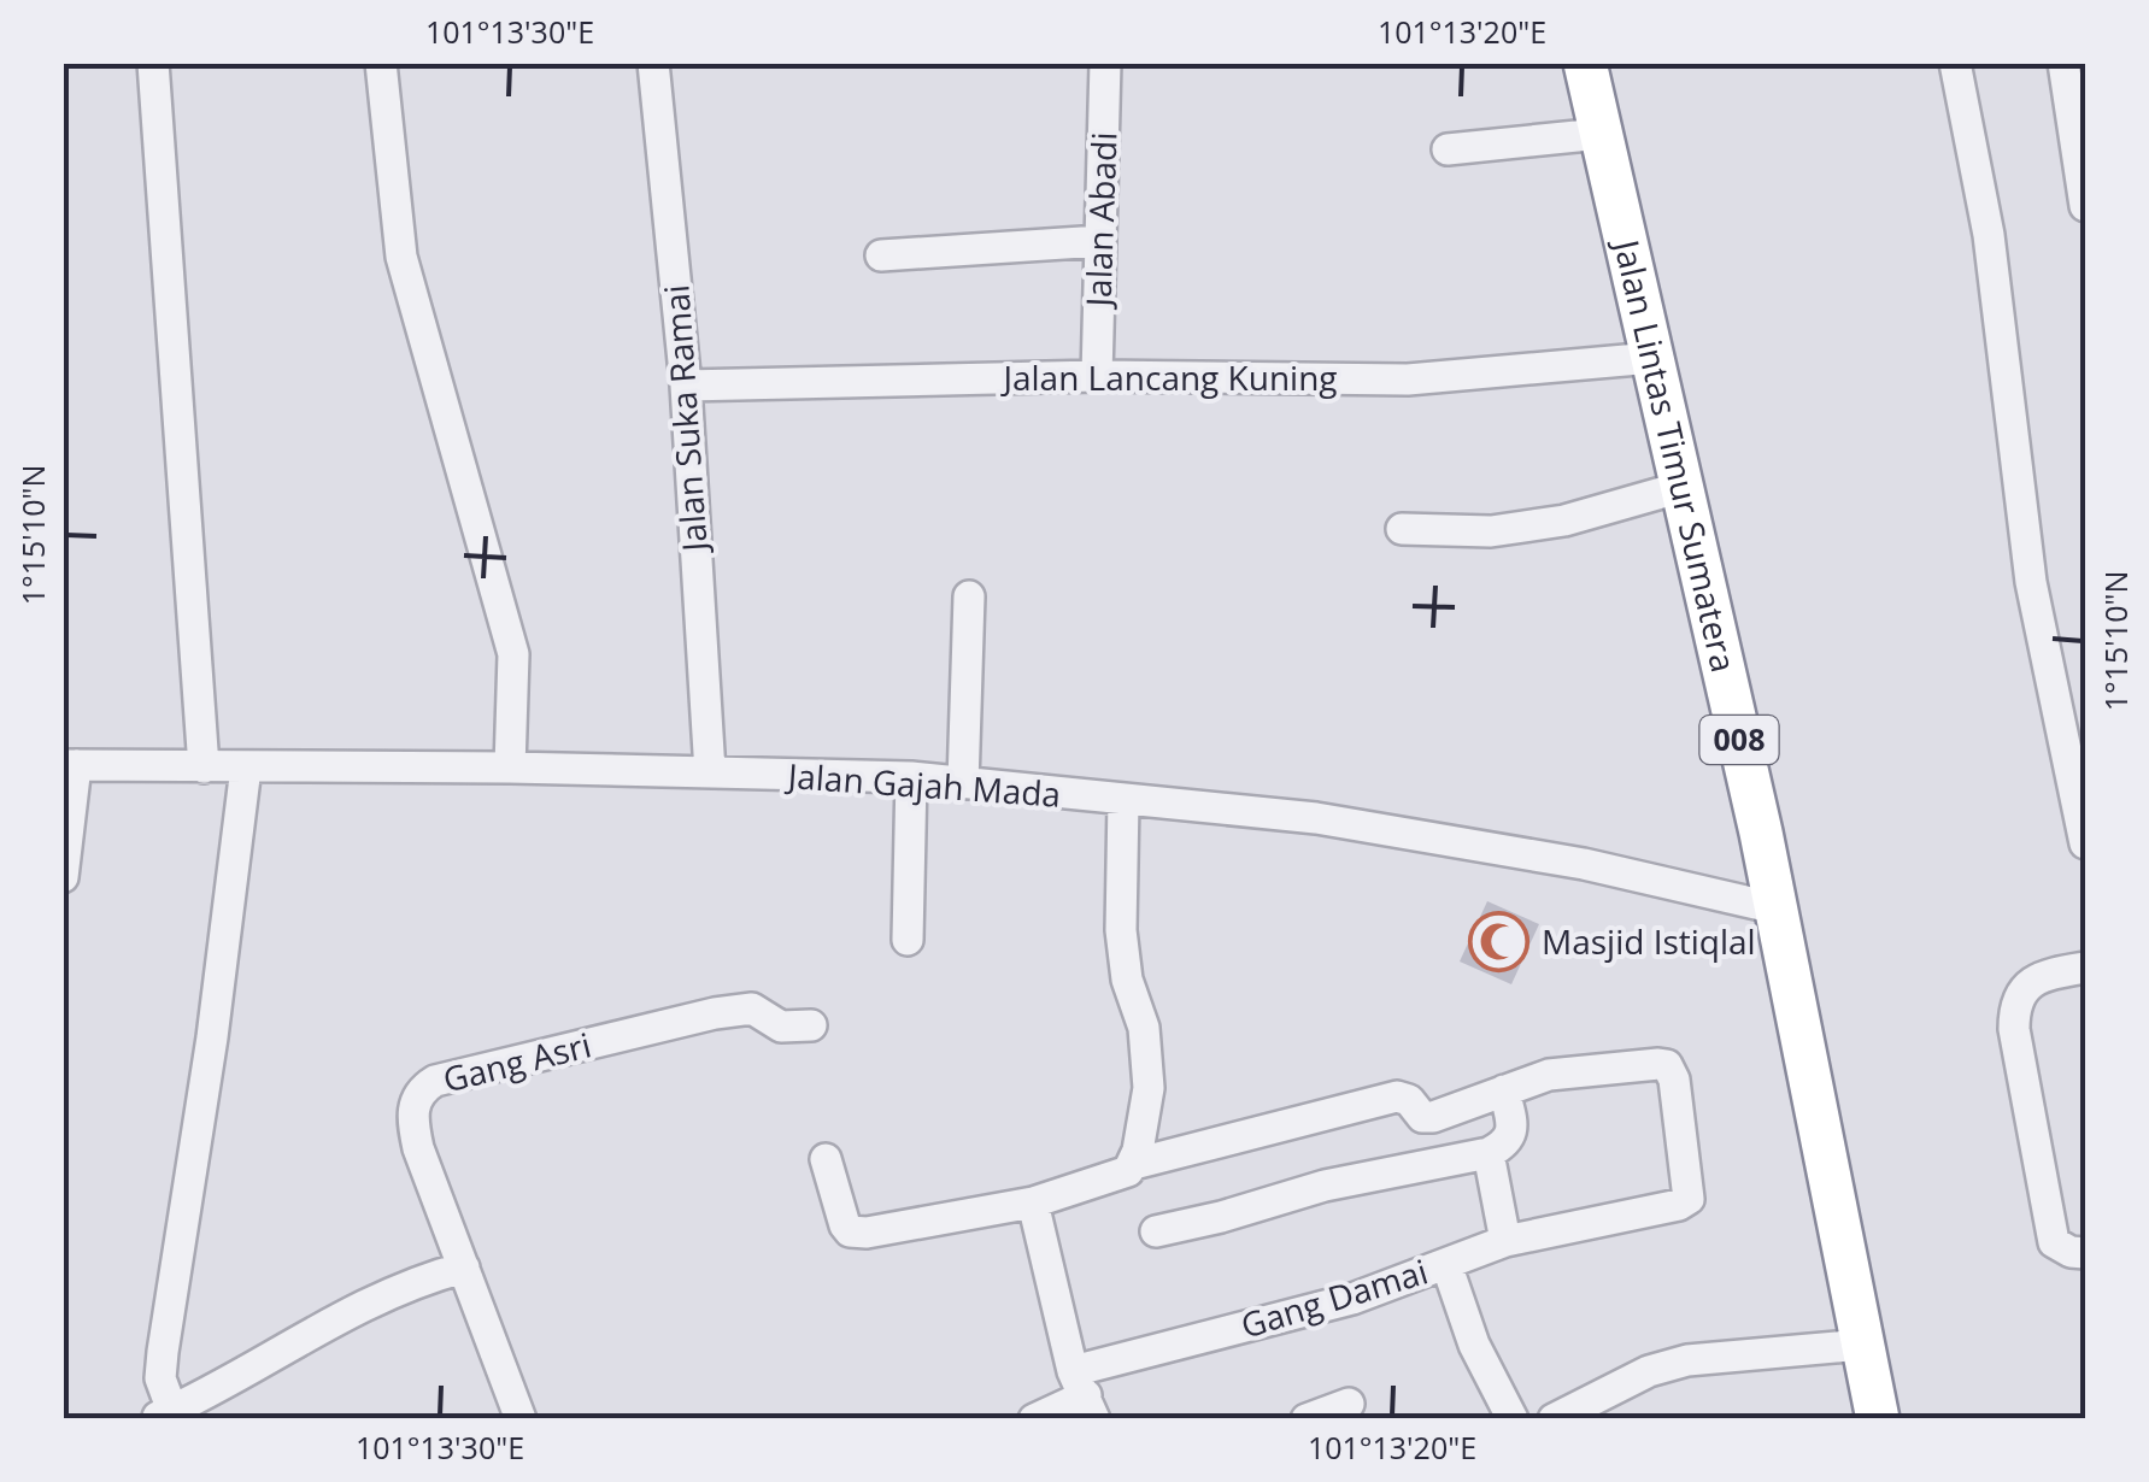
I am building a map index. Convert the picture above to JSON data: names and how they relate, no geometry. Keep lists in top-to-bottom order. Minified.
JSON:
{"streets":{"highway":["Jalan Lintas Timur Sumatera","008"],"street":["Jalan Abadi","Jalan Lancang Kuning","Jalan Suka Ramai","Jalan Gajah Mada","Gang Asri","Gang Damai"]},"crossings":[["Jalan Abadi","Jalan Lancang Kuning"],["Jalan Lancang Kuning","Jalan Suka Ramai"],["Jalan Lancang Kuning","Jalan Lintas Timur Sumatera"],["Jalan Suka Ramai","Jalan Gajah Mada"],["Jalan Lintas Timur Sumatera","Jalan Gajah Mada"]],"places":{"mosque":["Masjid Istiqlal"]},"coordinates":["101°13'30\"E","101°13'20\"E","1°15'10\"N"]}
